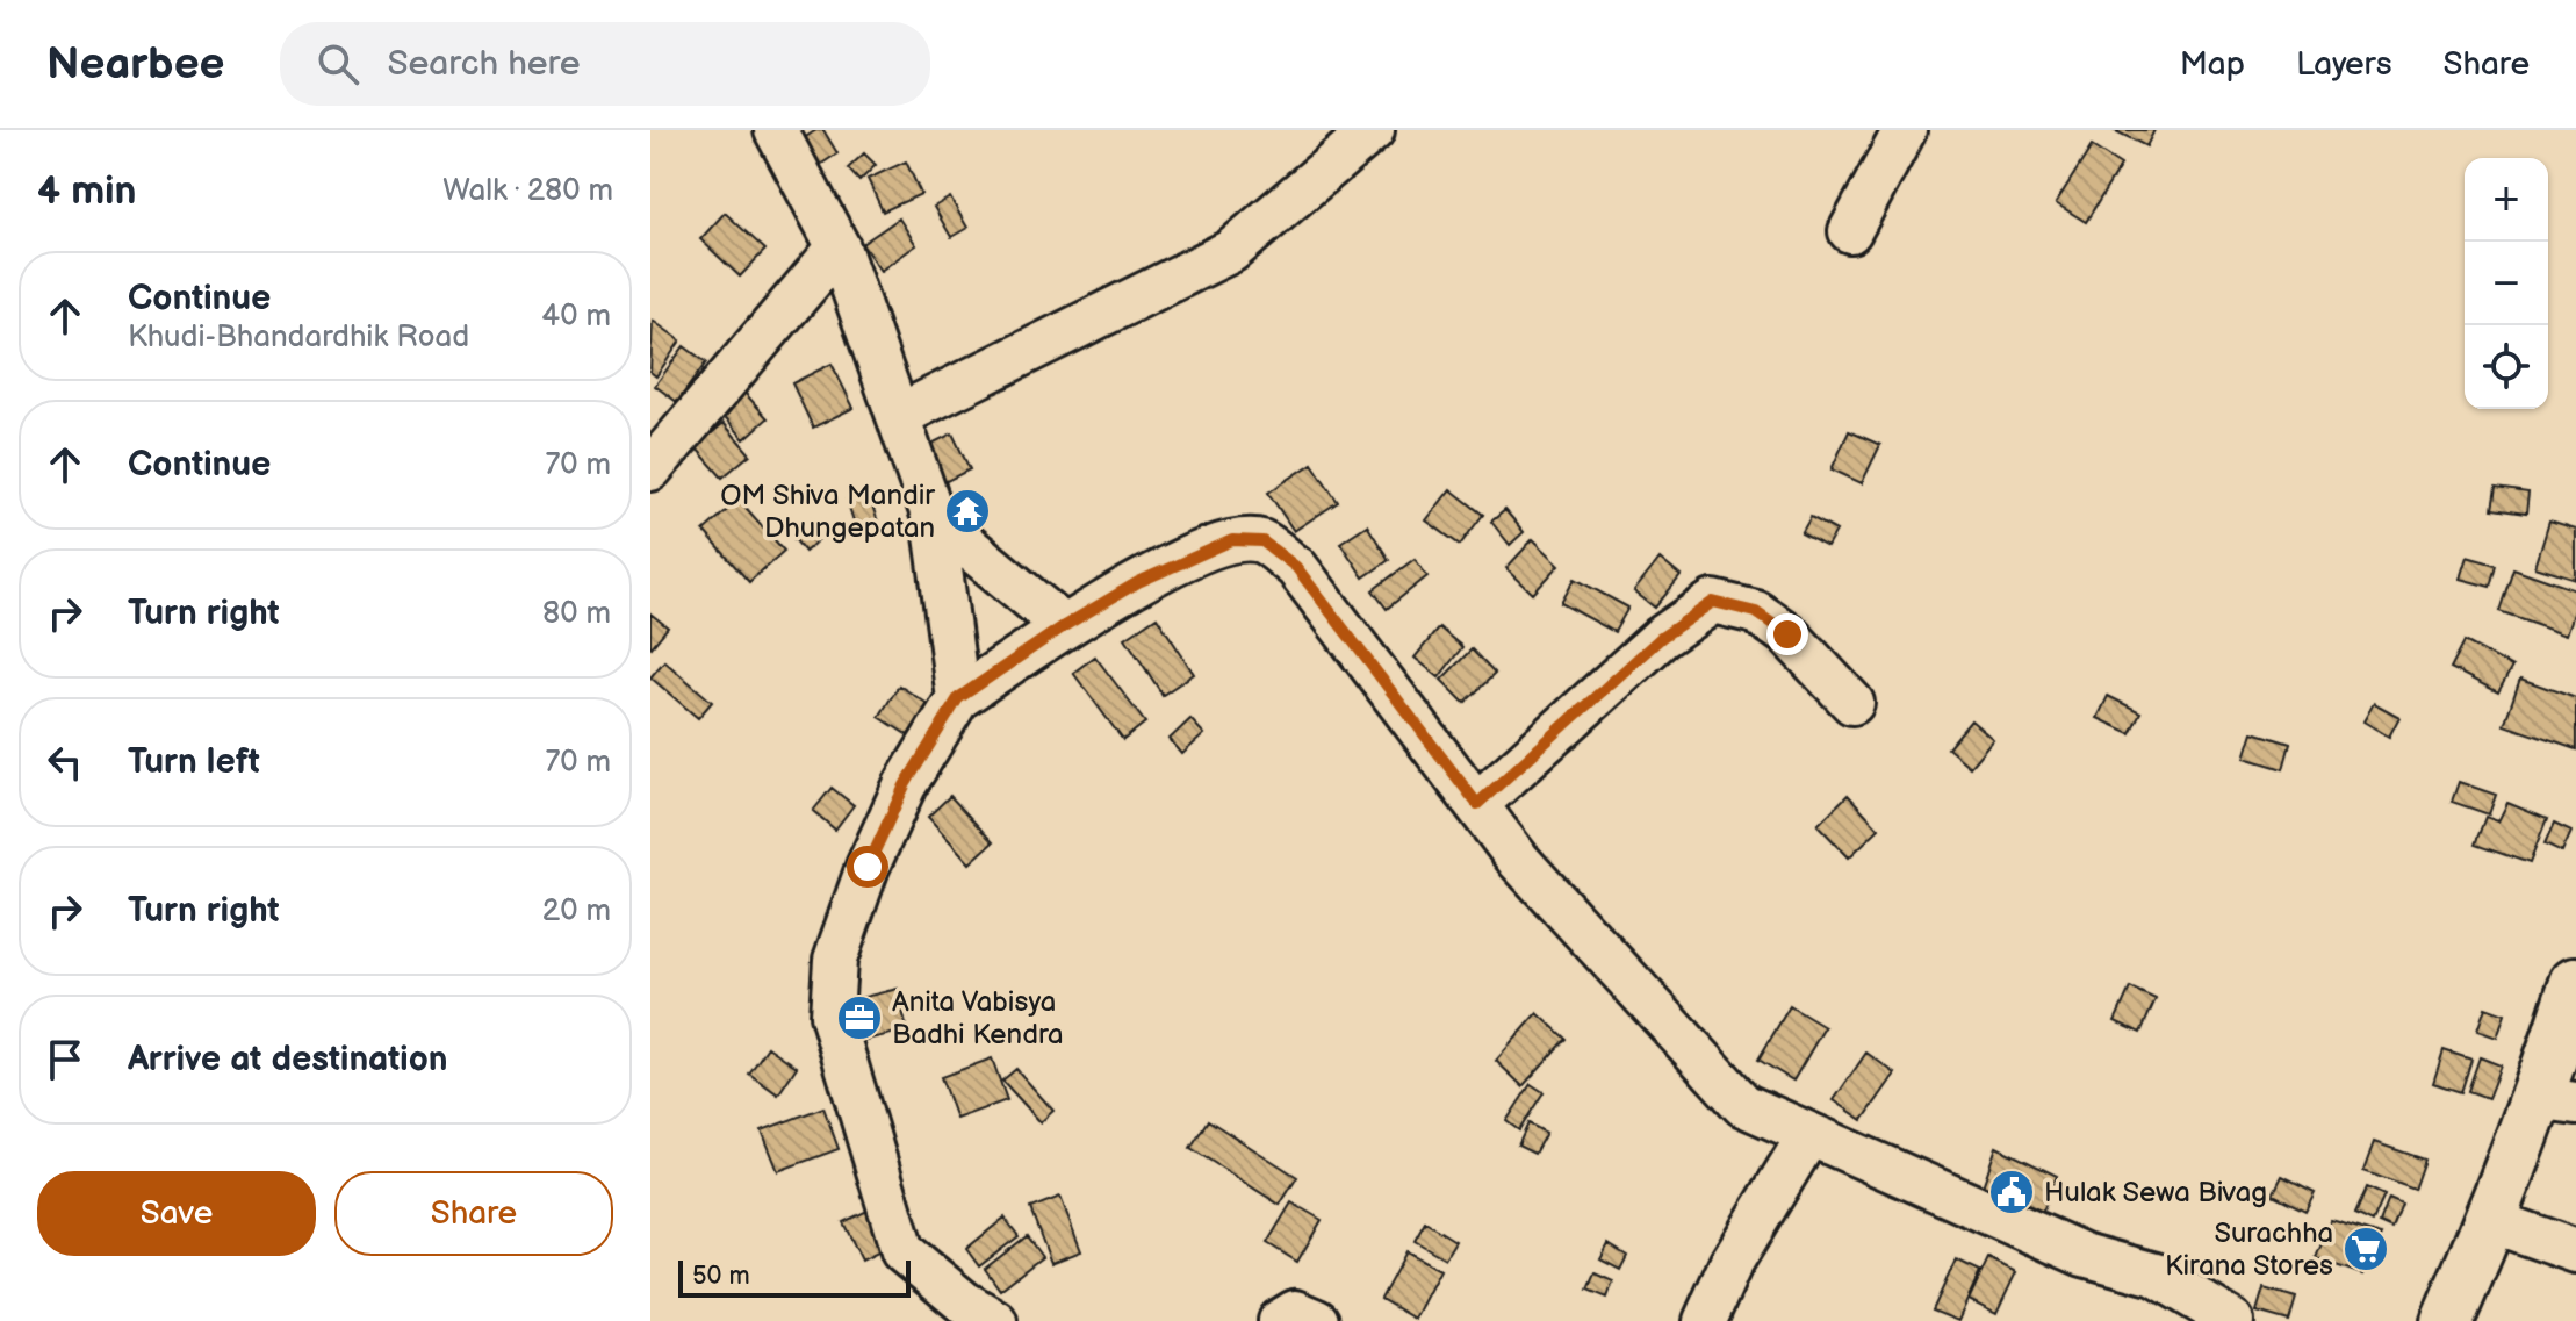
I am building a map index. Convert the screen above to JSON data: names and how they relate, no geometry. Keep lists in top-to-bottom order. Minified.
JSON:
{"places":{"temple":["OM Shiva Mandir Dhungepatan"],"office":["Anita Vabisya Badhi Kendra"],"public building":["Hulak Sewa Bivag"],"supermarket":["Surachha Kirana Stores"]},"scale_bar":"50 m","page":{"header":"Nearbee","search":"Search here","nav":["Map","Layers","Share"],"heading":["4 min","Walk · 280 m"],"map_buttons":["+","−"],"list":[["Continue","Khudi-Bhandardhik Road","40 m"],["Continue","70 m"],["Turn right","80 m"],["Turn left","70 m"],["Turn right","20 m"],"Arrive at destination"],"buttons":["Save","Share"],"scale":"50 m"}}
